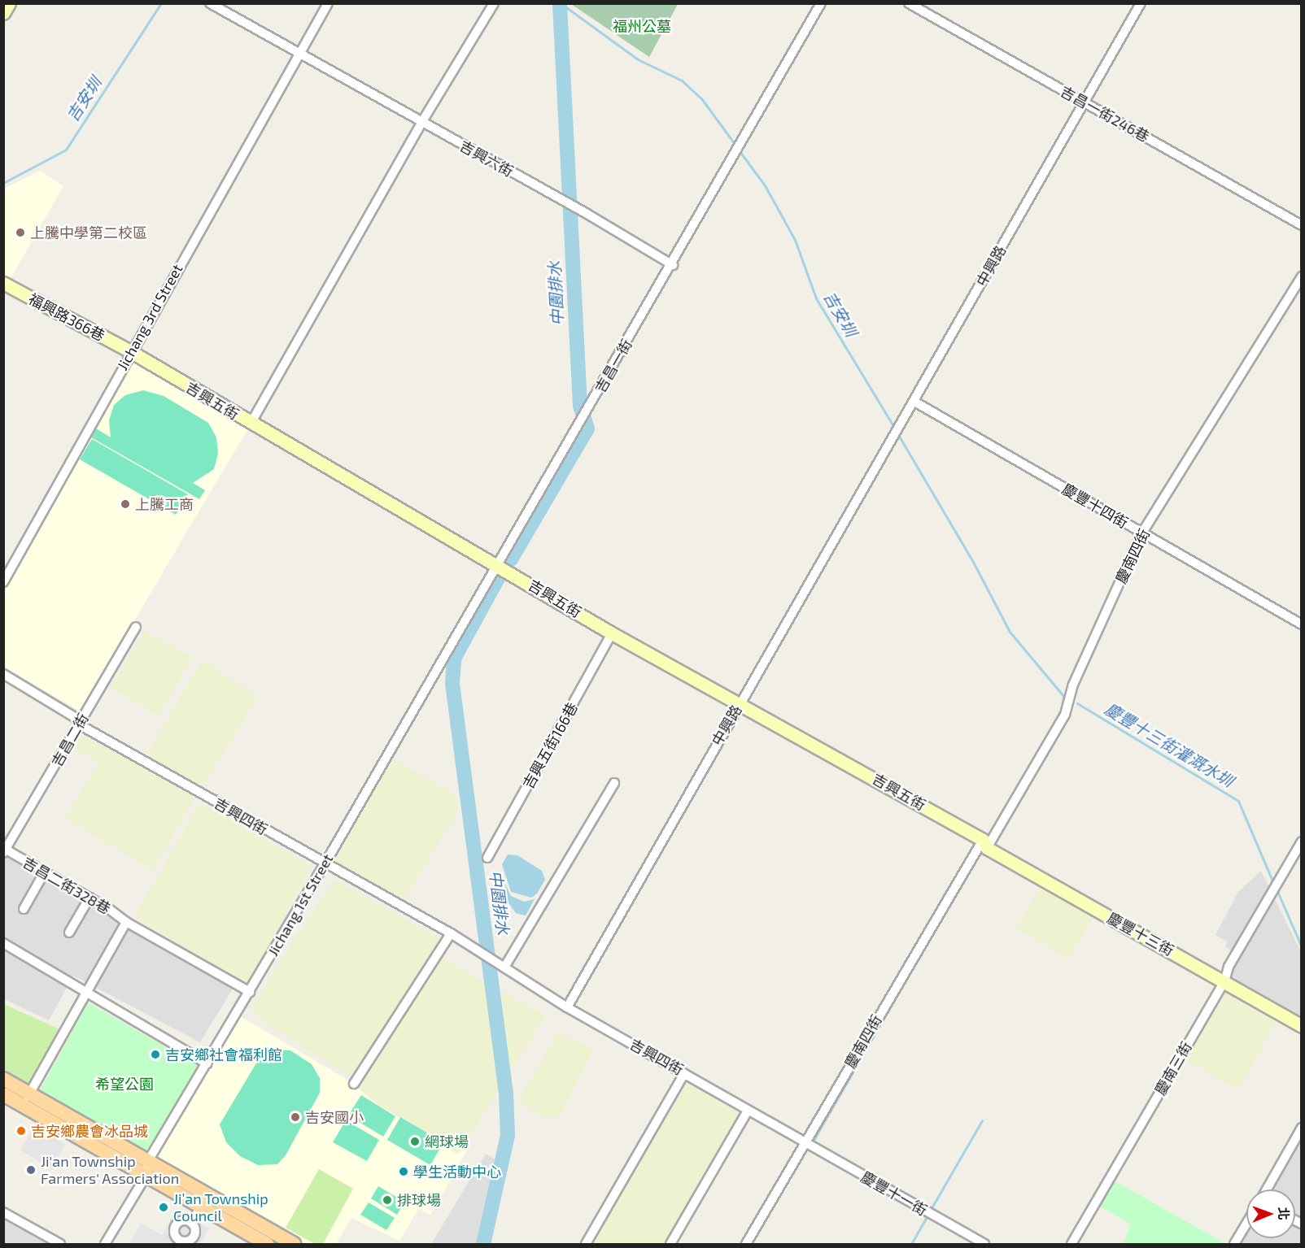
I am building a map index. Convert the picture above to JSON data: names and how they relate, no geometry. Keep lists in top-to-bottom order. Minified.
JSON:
{"streets":{"street":["吉昌一街246巷","吉興六街","中興路","福興路366巷","Jichang 3rd Street","吉昌一街","吉興五街","慶豐十四街","慶南四街","吉昌二街","吉興五街166巷","吉興四街","吉昌二街328巷","Jichang 1st Street","慶豐十三街","慶南三街","慶豐十一街"]},"crossings":[["吉昌一街246巷","中興路"],["吉興六街","Jichang 3rd Street"],["吉興六街","吉昌一街"],["中興路","吉興五街"],["中興路","慶豐十四街"],["中興路","吉興四街"],["福興路366巷","Jichang 3rd Street"],["福興路366巷","吉興五街"],["Jichang 3rd Street","吉興五街"],["吉昌一街","吉興五街"],["吉昌一街","Jichang 1st Street"],["吉興五街","慶南四街"],["吉興五街","吉興五街166巷"],["吉興五街","Jichang 1st Street"],["吉興五街","慶豐十三街"],["慶豐十四街","慶南四街"],["慶南四街","吉興四街"],["慶南四街","慶豐十三街"],["慶南四街","慶豐十一街"],["吉昌二街","吉興四街"],["吉昌二街","吉昌二街328巷"],["吉興四街","Jichang 1st Street"],["吉興四街","慶豐十一街"],["吉昌二街328巷","Jichang 1st Street"],["慶豐十三街","慶南三街"]],"water":["吉安圳","中園排水","慶豐十三街灌溉水圳"],"parks":["福州公墓","希望公園"],"places":["上騰中學第二校區","上騰工商","吉安鄉社會福利館","吉安國小","吉安鄉農會冰品城","網球場","Ji'an Township Farmers' Association","學生活動中心","排球場","Ji’an Township Council"],"north":"right"}
